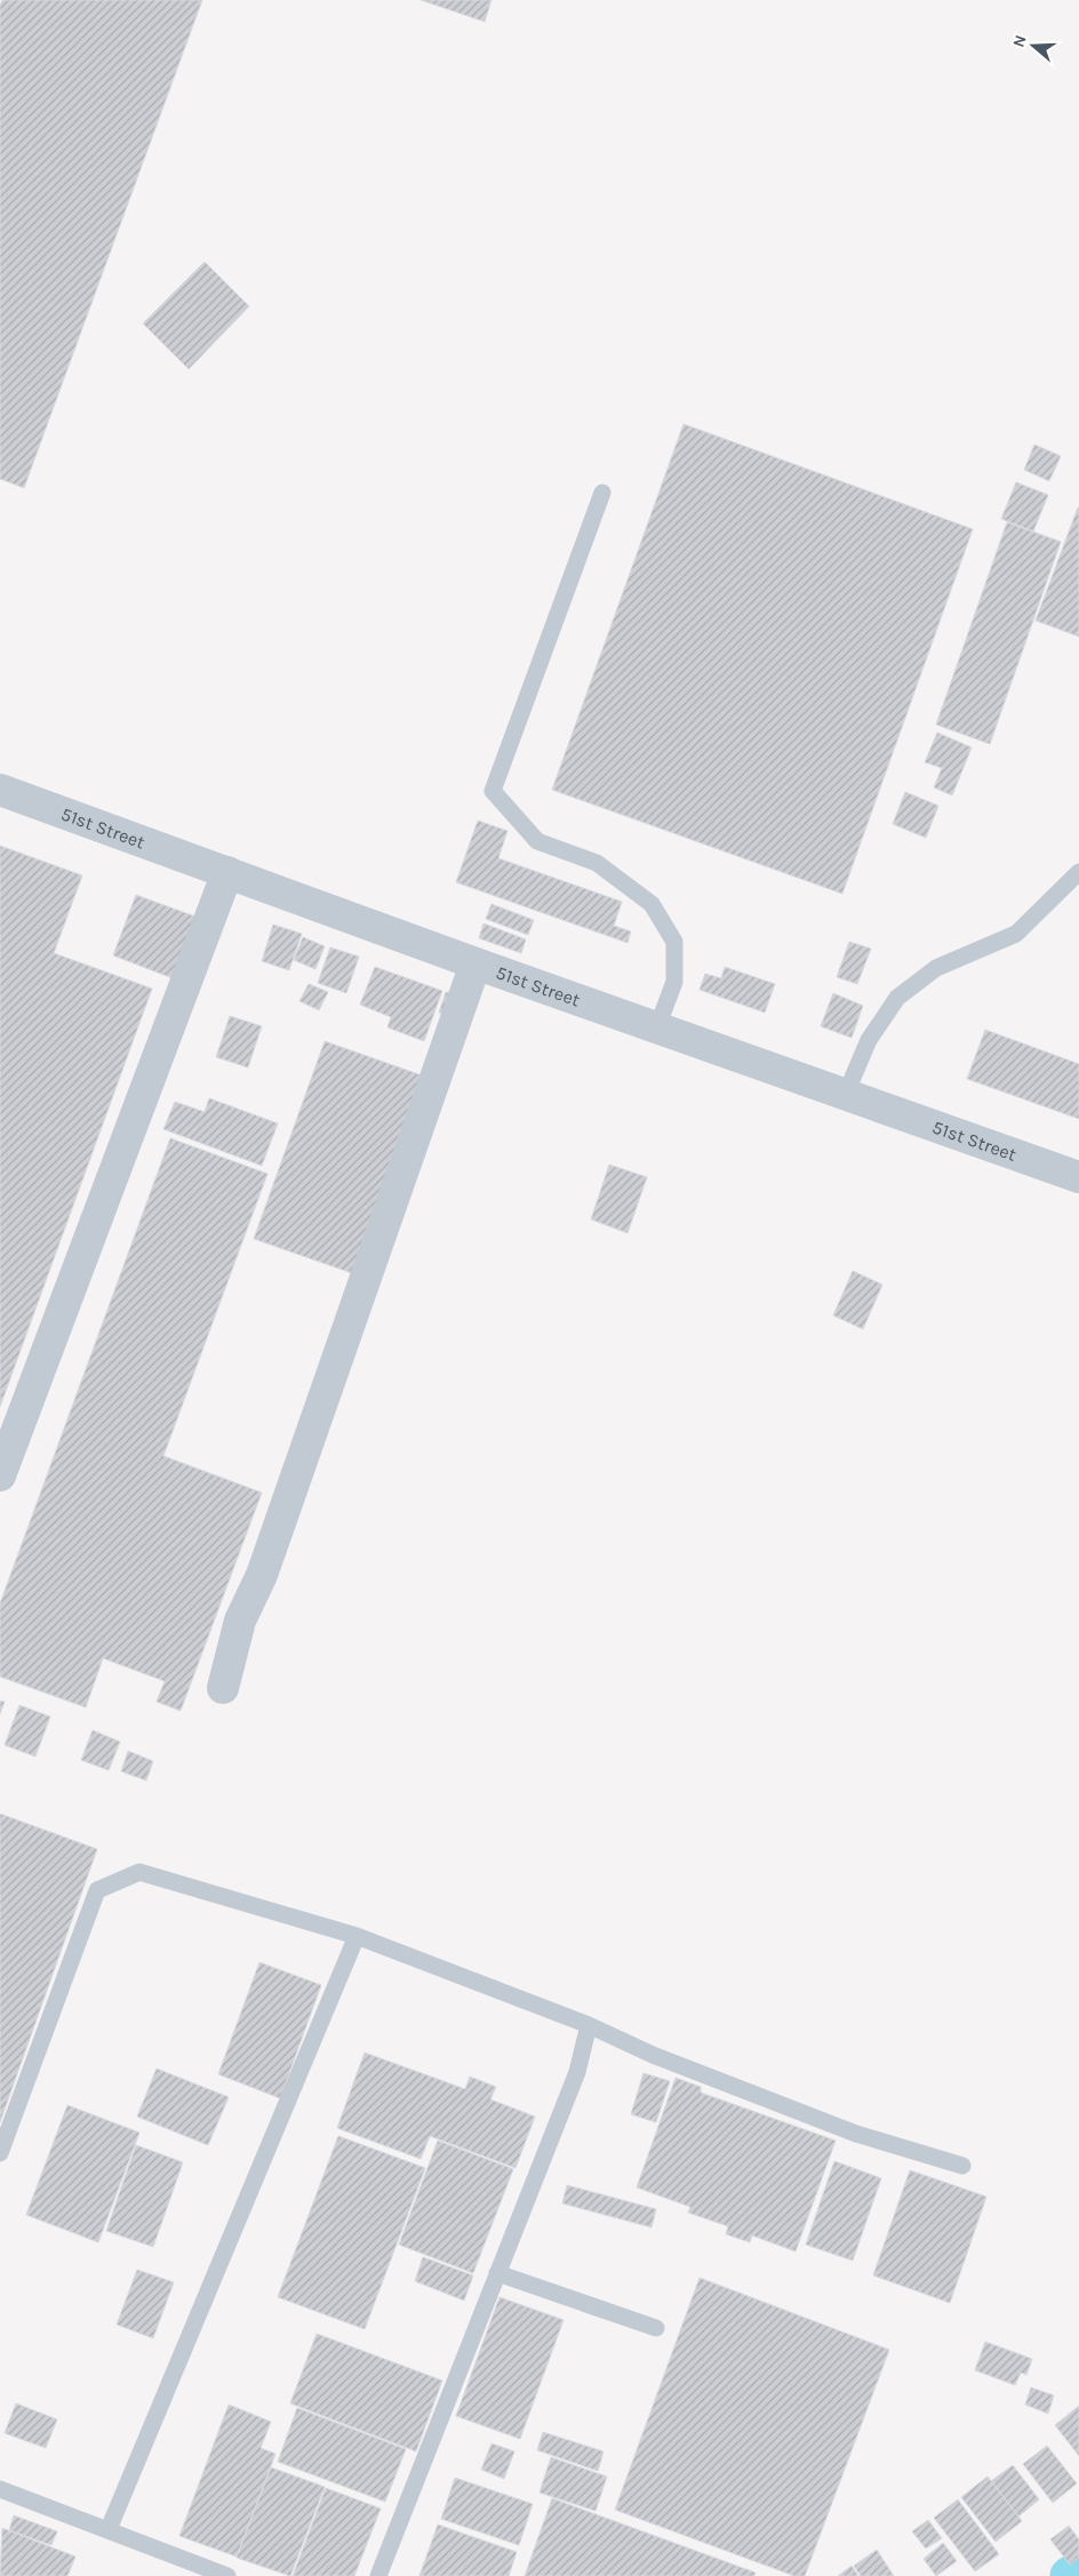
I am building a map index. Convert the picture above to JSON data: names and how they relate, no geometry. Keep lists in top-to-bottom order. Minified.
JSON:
{"streets":{"street":["51st Street"]},"north":"left"}
